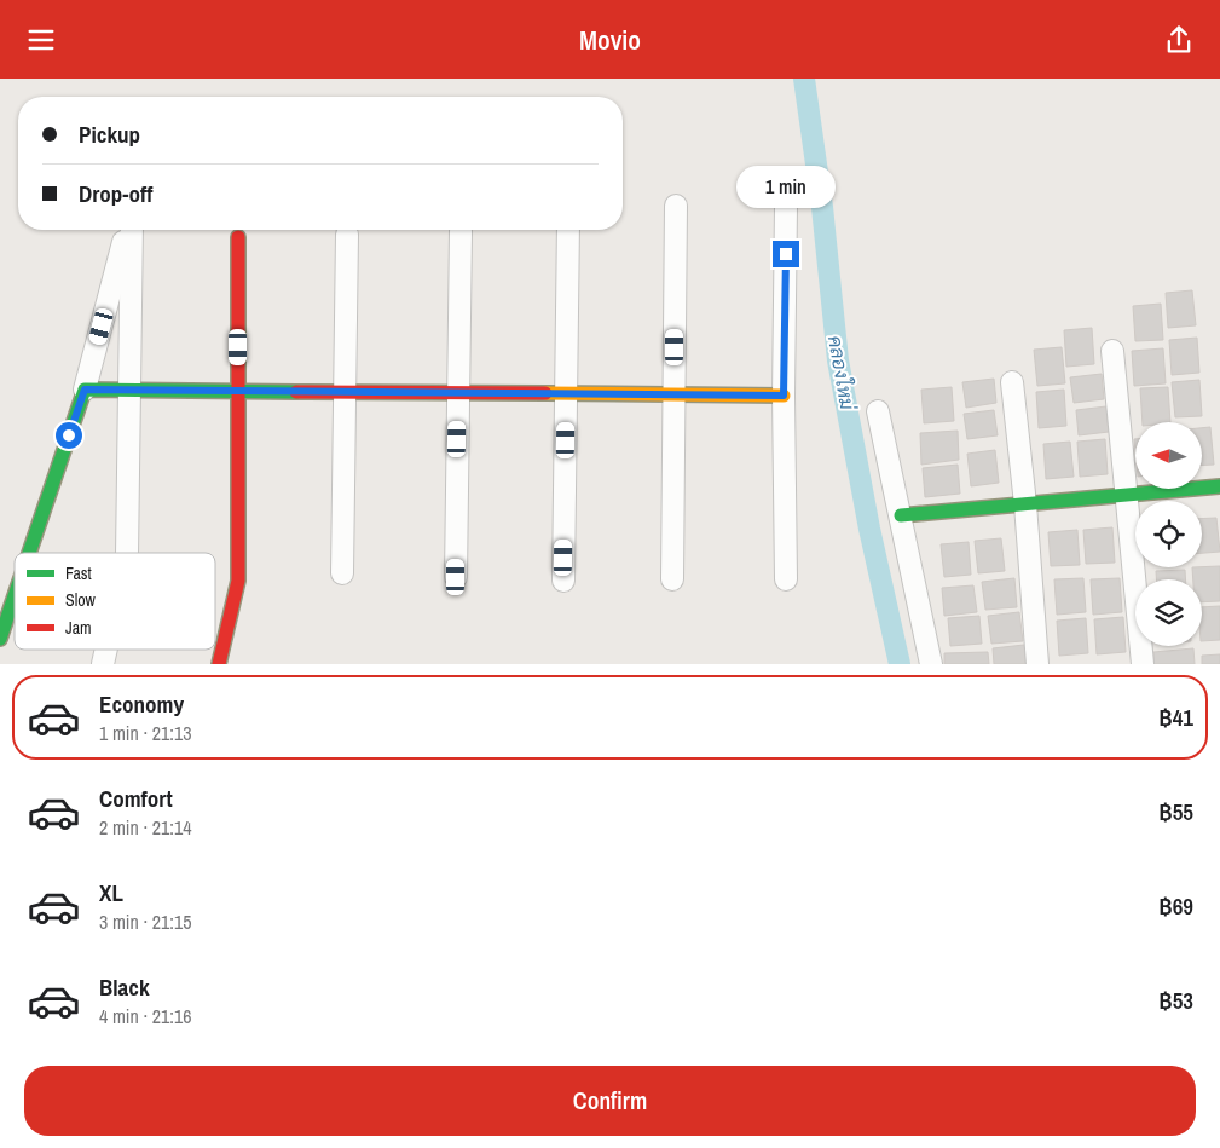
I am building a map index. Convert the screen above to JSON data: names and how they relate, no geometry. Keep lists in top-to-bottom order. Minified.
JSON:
{"water":["คลองใหม่"],"legend":["Fast","Slow","Jam"],"north":"left","page":{"header":"Movio","banner":["Pickup","Drop-off"],"bubble":"1 min","list":[{"name":"Economy","note":"1 min · 21:13","value":"฿41"},{"name":"Comfort","note":"2 min · 21:14","value":"฿55"},{"name":"XL","note":"3 min · 21:15","value":"฿69"},{"name":"Black","note":"4 min · 21:16","value":"฿53"}],"buttons":"Confirm"}}
